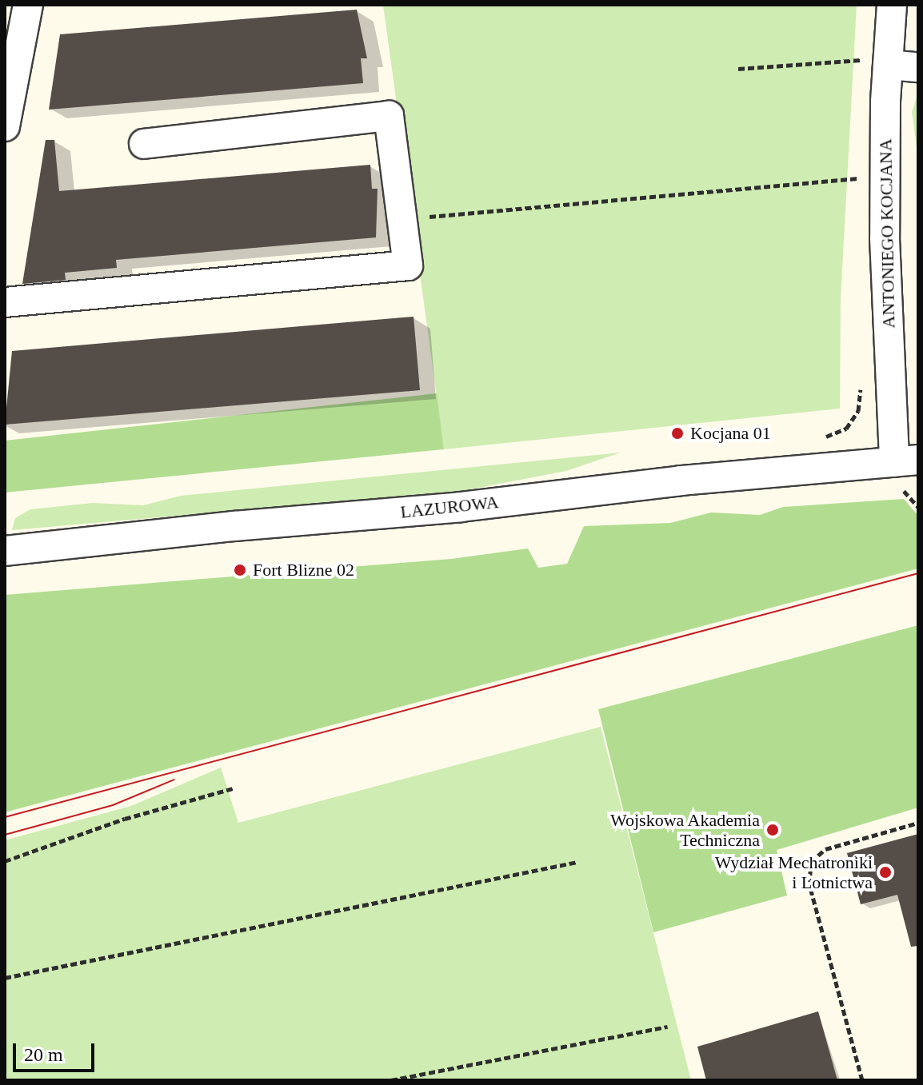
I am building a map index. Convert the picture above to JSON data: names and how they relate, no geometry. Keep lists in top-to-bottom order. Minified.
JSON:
{"streets":{"street":["ANTONIEGO KOCJANA","LAZUROWA"]},"crossings":[["ANTONIEGO KOCJANA","LAZUROWA"]],"places":["Kocjana 01","Fort Blizne 02","Wojskowa Akademia Techniczna","Wydział Mechatroniki i Lotnictwa"],"scale_bar":"20 m"}
